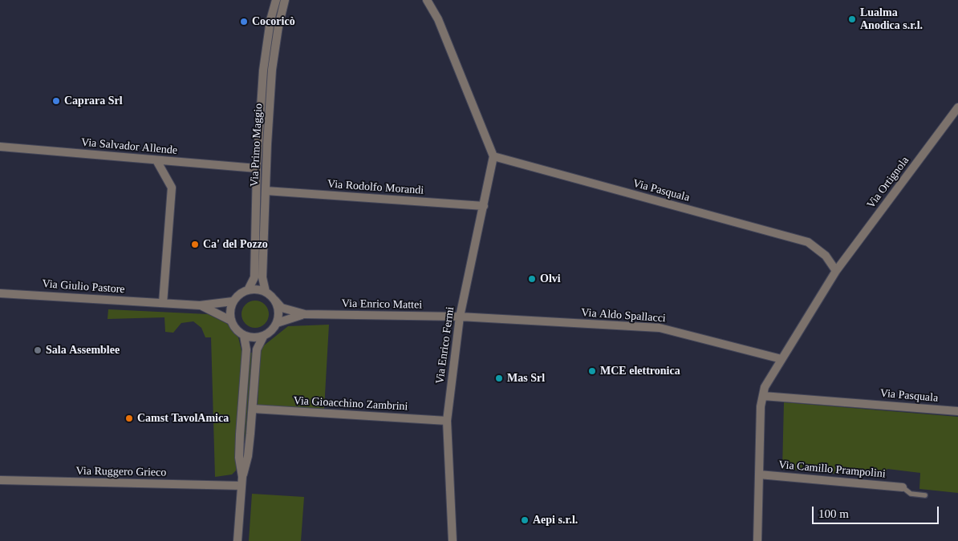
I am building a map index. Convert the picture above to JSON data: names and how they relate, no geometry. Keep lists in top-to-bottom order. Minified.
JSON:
{"streets":{"street":["Via Primo Maggio","Via Salvador Allende","Via Ortignola","Via Rodolfo Morandi","Via Pasquala","Via Giulio Pastore","Via Enrico Mattei","Via Aldo Spallacci","Via Enrico Fermi","Via Gioacchino Zambrini","Via Camillo Prampolini","Via Ruggero Grieco"]},"crossings":[["Via Primo Maggio","Via Salvador Allende"],["Via Primo Maggio","Via Rodolfo Morandi"],["Via Primo Maggio","Via Giulio Pastore"],["Via Primo Maggio","Via Enrico Mattei"],["Via Ortignola","Via Pasquala"],["Via Rodolfo Morandi","Via Enrico Fermi"],["Via Pasquala","Via Enrico Fermi"],["Via Giulio Pastore","Via Enrico Mattei"],["Via Enrico Mattei","Via Aldo Spallacci"],["Via Enrico Mattei","Via Enrico Fermi"],["Via Aldo Spallacci","Via Enrico Fermi"],["Via Enrico Fermi","Via Gioacchino Zambrini"]],"places":["Lualma Anodica s.r.l.","Cocoricò","Caprara Srl","Ca' del Pozzo","Olvi","Sala Assemblee","MCE elettronica","Mas Srl","Camst TavolAmica","Aepi s.r.l."],"scale_bar":"100 m"}
